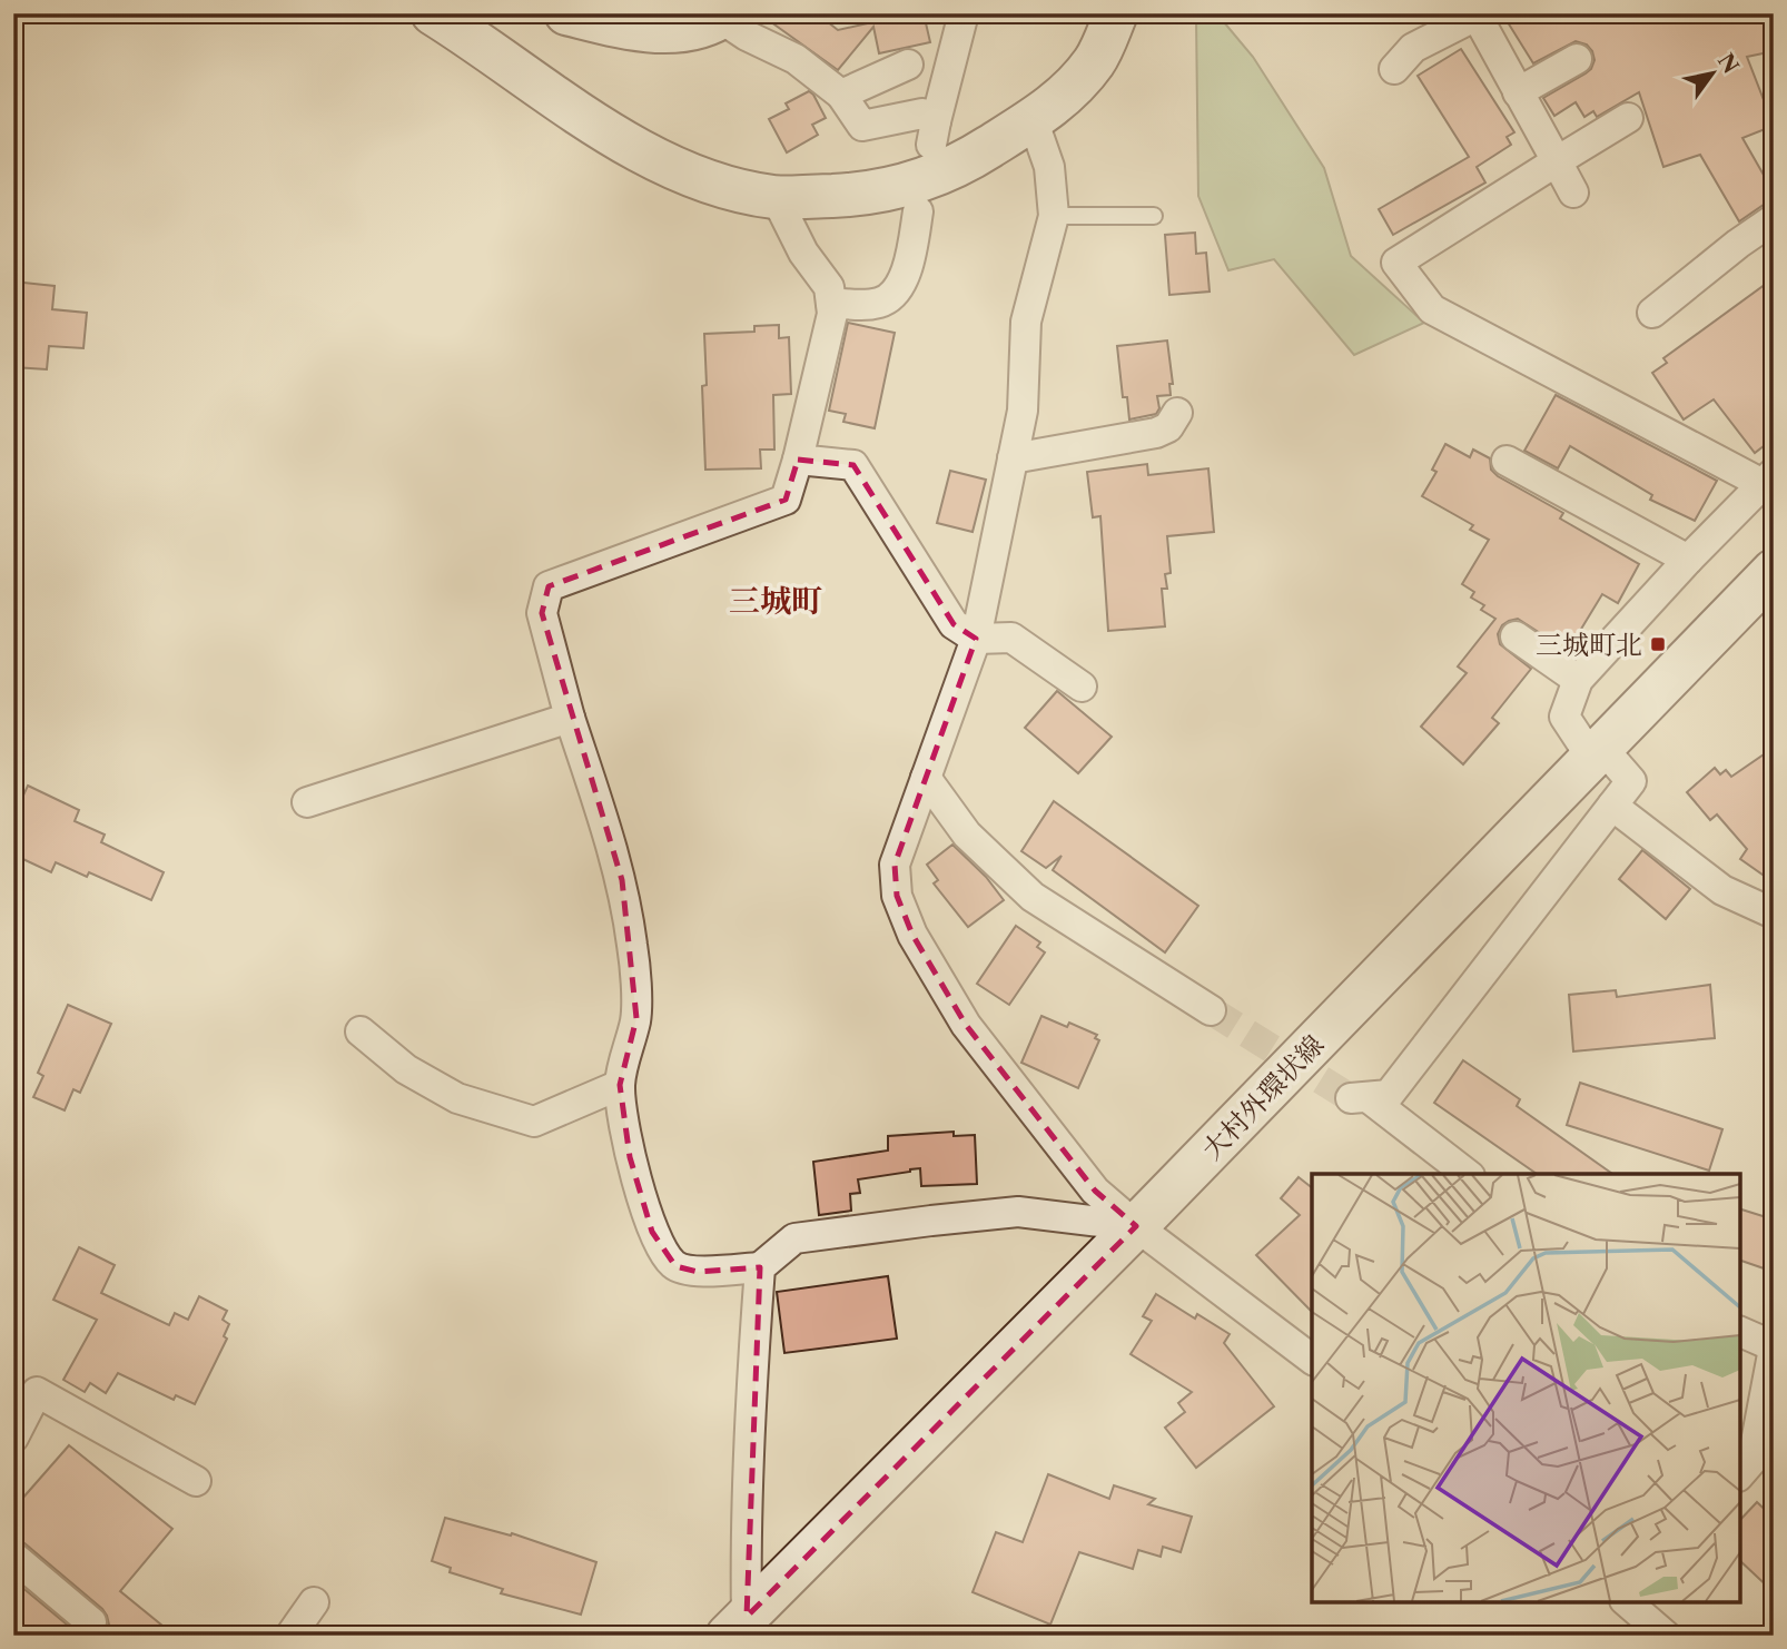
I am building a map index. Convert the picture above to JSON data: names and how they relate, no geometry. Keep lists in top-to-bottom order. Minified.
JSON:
{"streets":{"main road":["大村外環状線"]},"districts":["三城町"],"places":{"transit":["三城町北"]},"north":"top right"}
